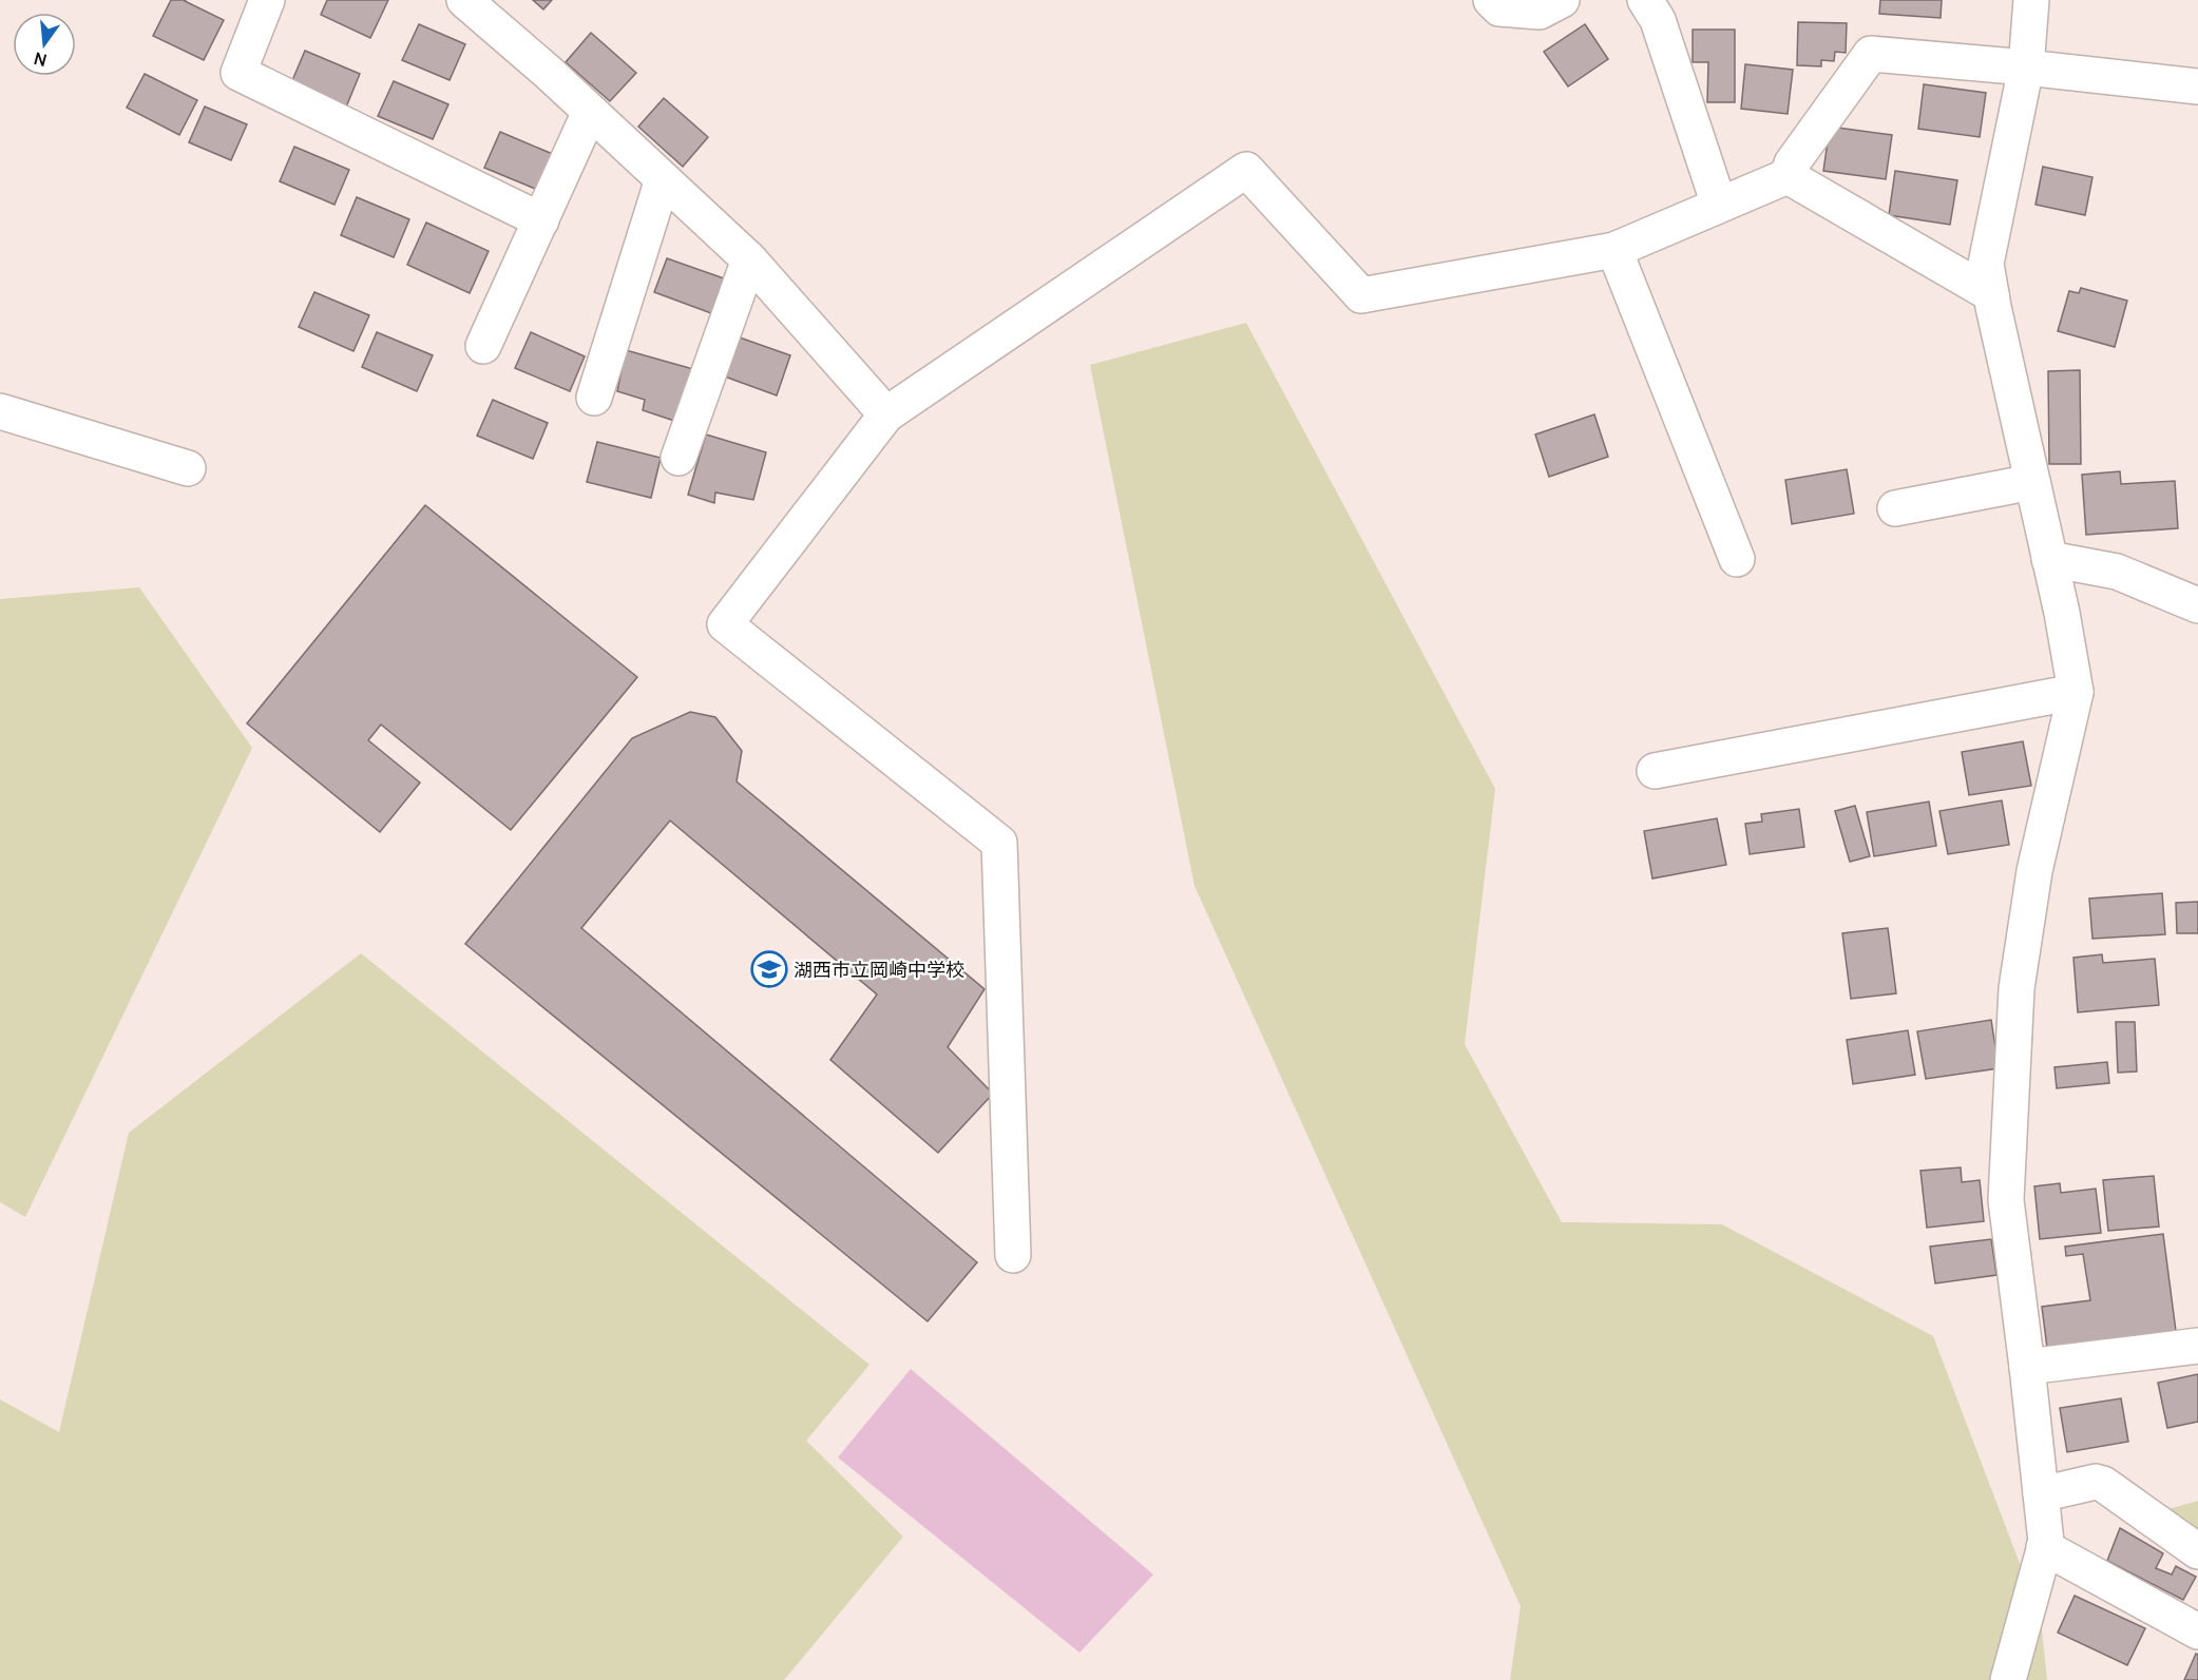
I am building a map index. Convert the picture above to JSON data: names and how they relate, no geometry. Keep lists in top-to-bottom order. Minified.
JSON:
{"places":{"school or university":["湖西市立岡崎中学校"]},"north":"bottom"}
